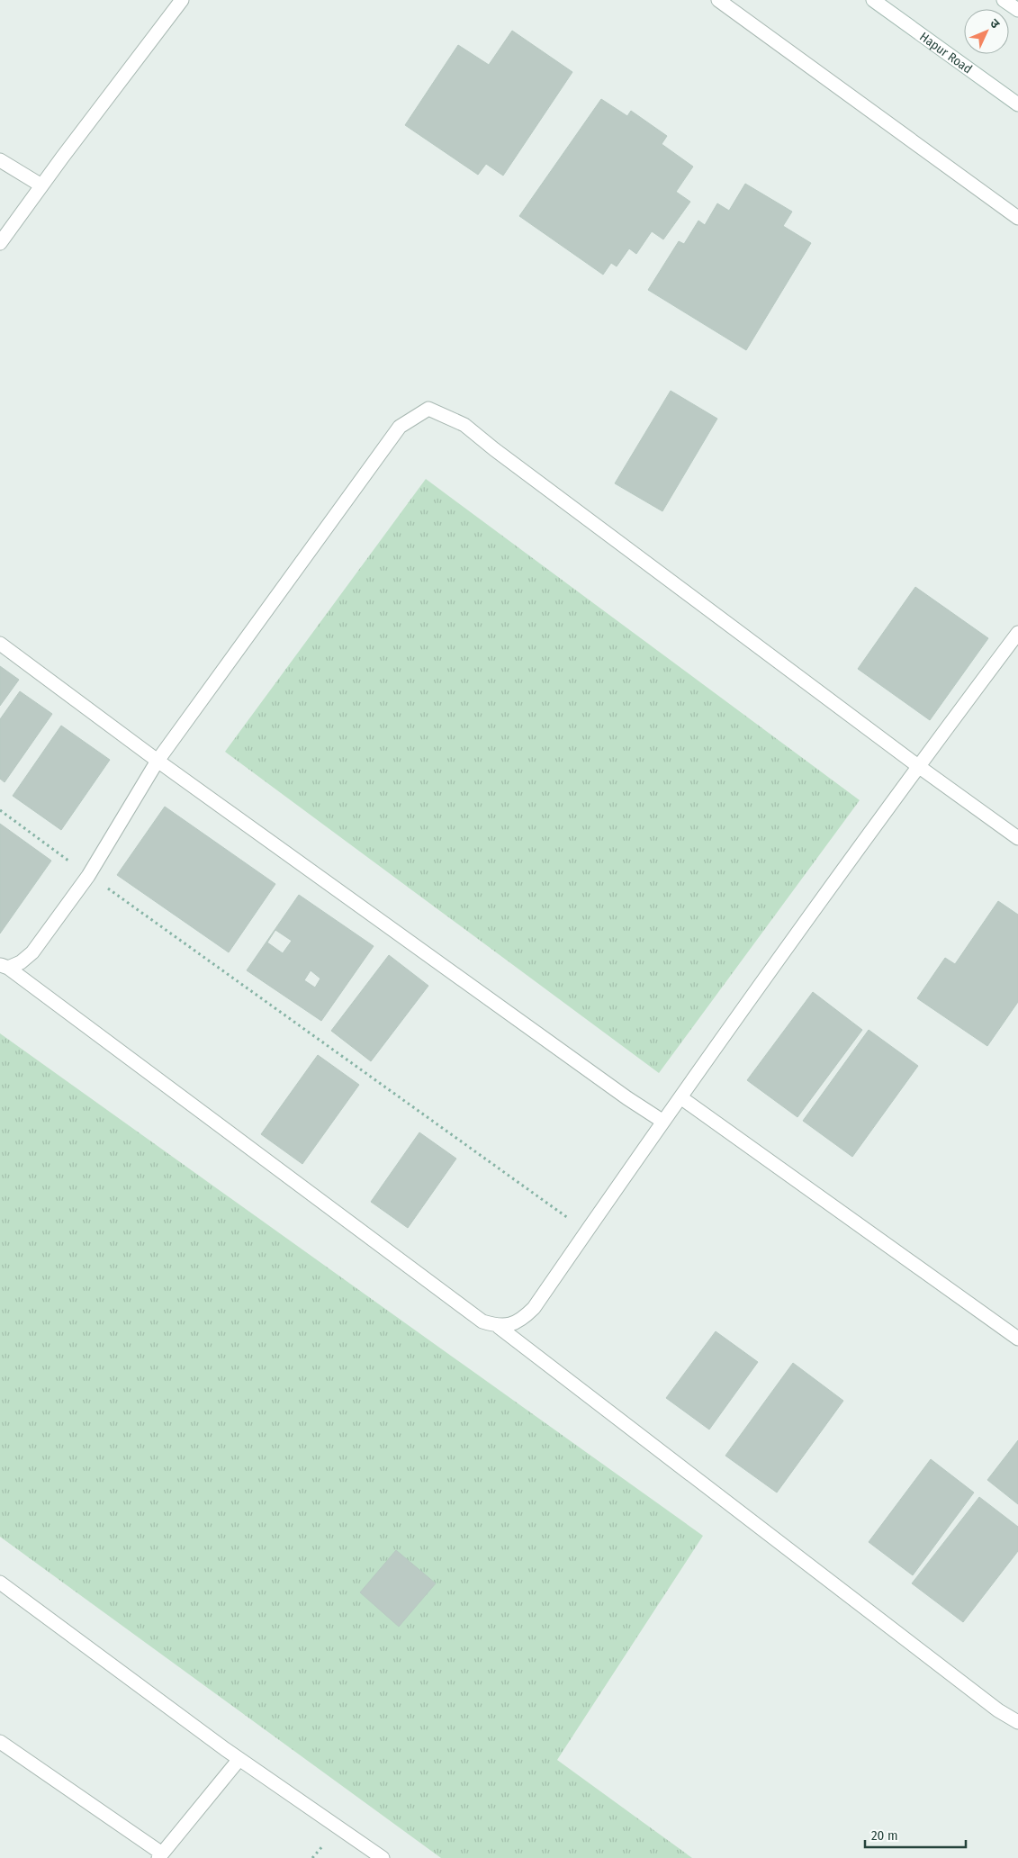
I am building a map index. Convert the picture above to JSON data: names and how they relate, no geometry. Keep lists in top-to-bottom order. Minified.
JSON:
{"streets":{"street":["Hapur Road"]},"scale_bar":"20 m","north":"top right"}
